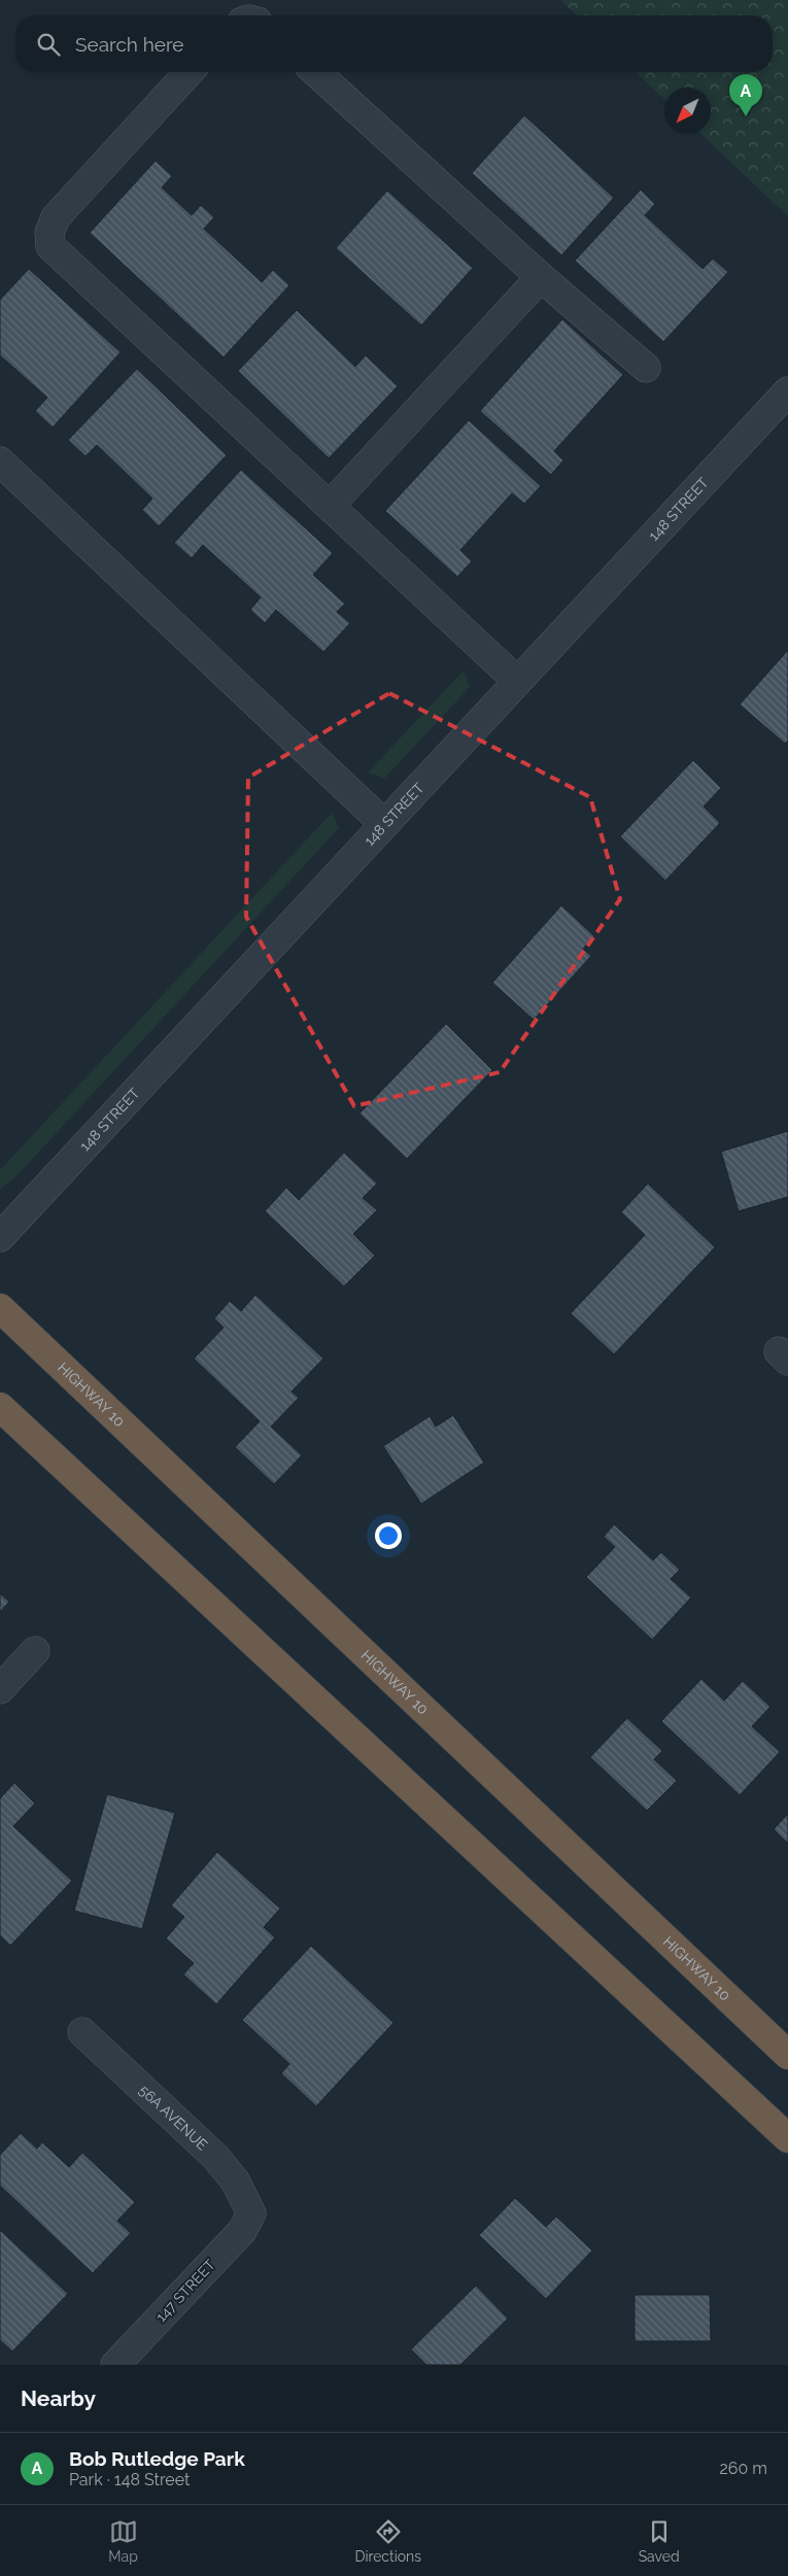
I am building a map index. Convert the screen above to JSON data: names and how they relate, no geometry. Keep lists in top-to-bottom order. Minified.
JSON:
{"streets":{"highway":["HIGHWAY 10"],"street":["148 STREET","56A AVENUE","147 STREET"]},"crossings":[["56A AVENUE","147 STREET"]],"north":"bottom left","page":{"search":"Search here","pins":"A","heading":"Nearby","list":[{"mark":"A","name":"Bob Rutledge Park","note":"Park · 148 Street","value":"260 m"}],"nav":["Map","Directions","Saved"]}}
